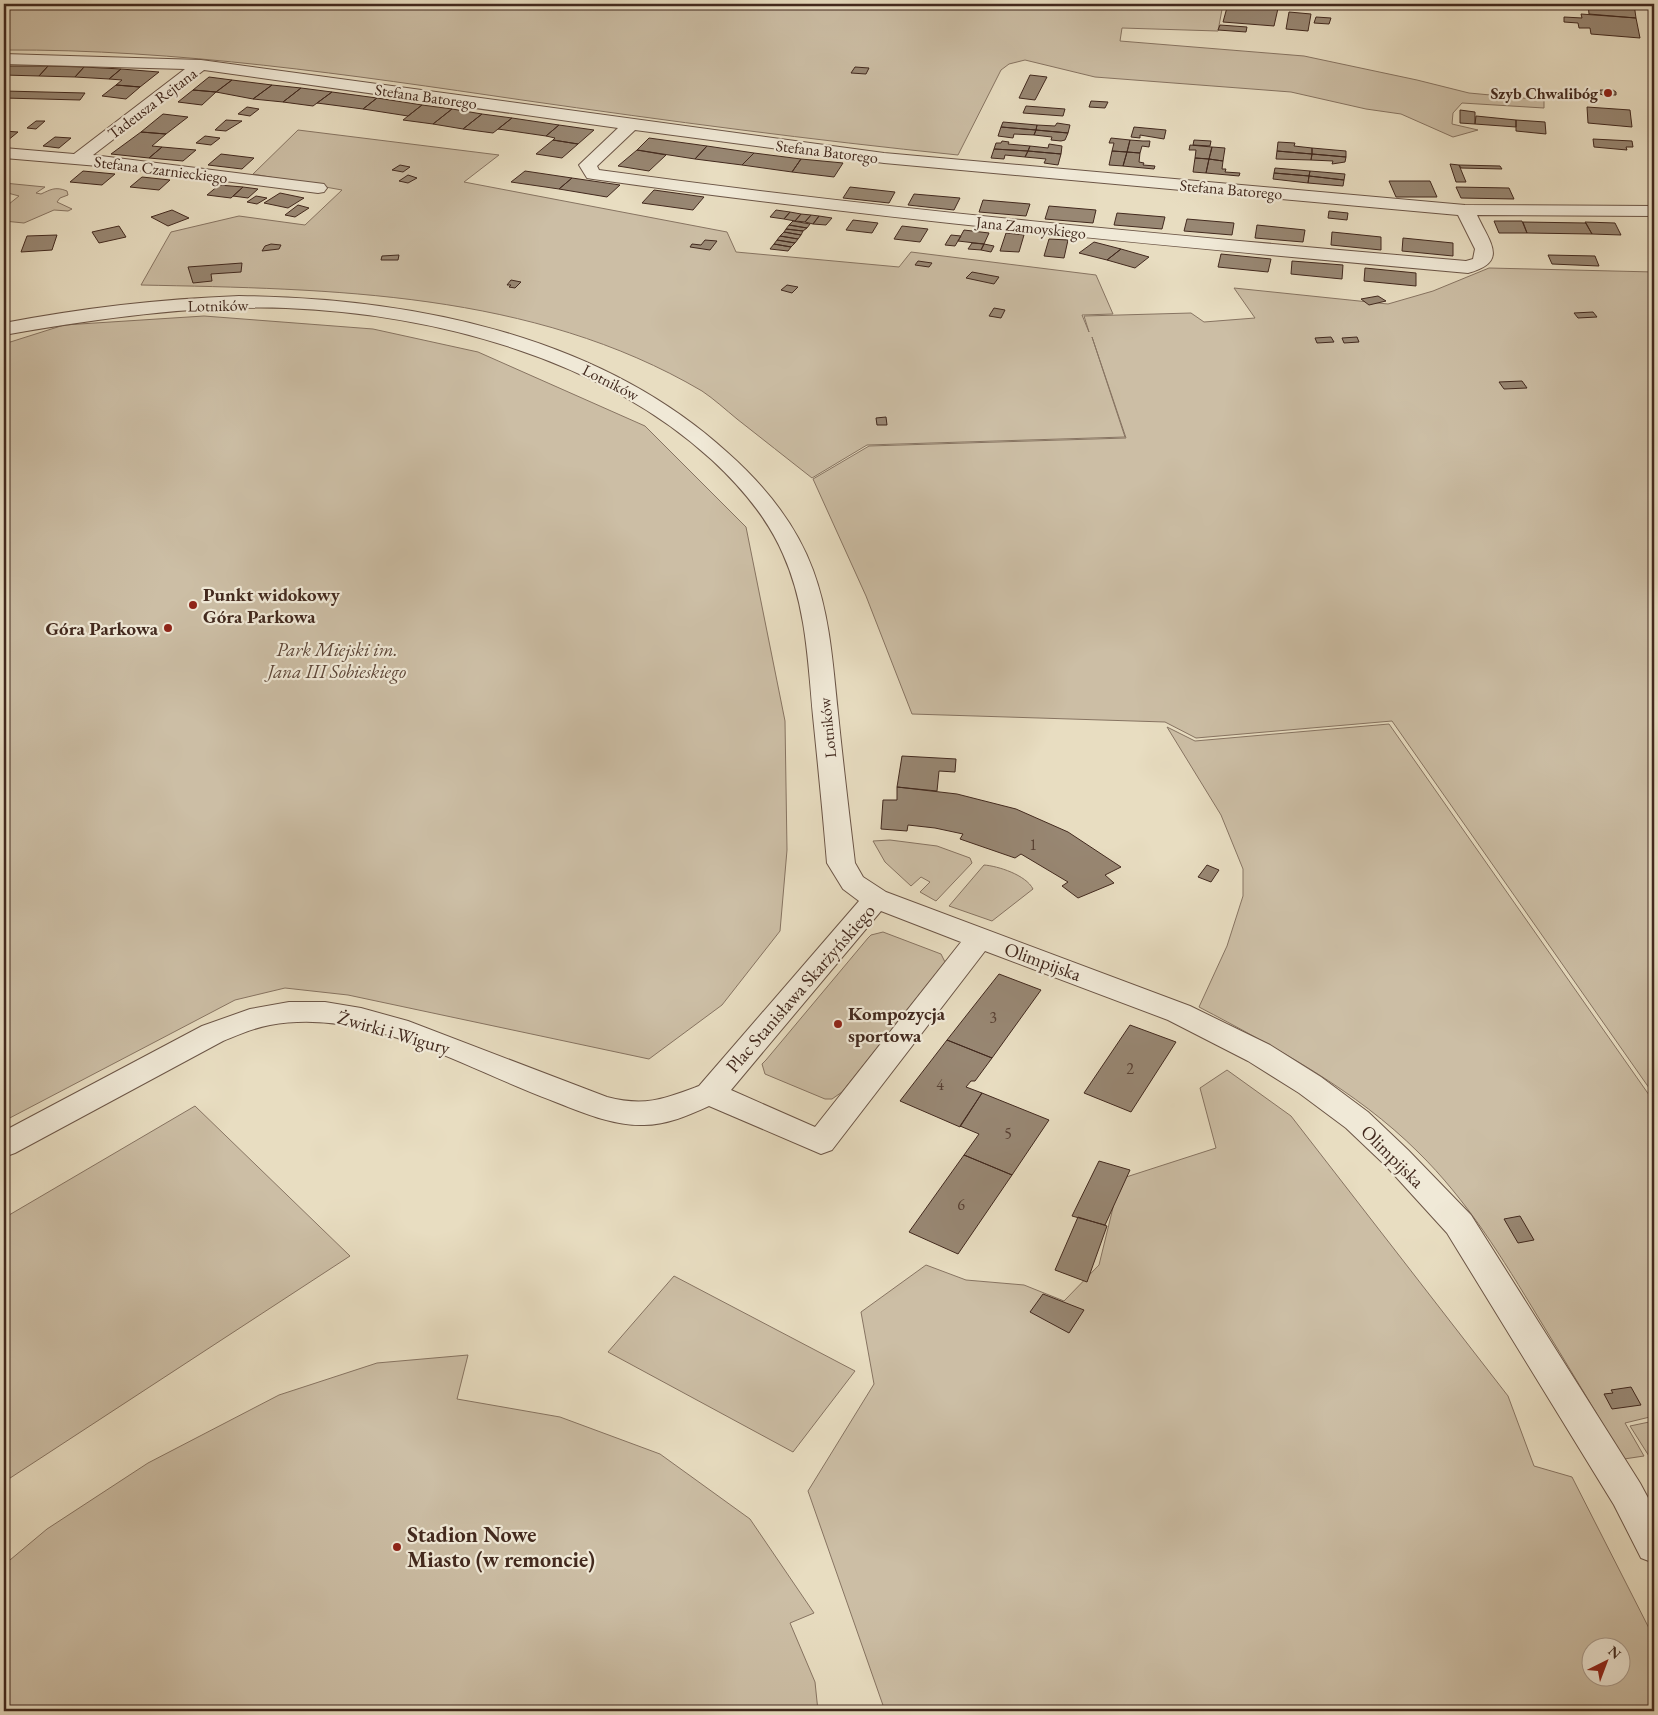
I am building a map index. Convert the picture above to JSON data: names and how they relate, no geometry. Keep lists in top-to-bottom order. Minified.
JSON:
{"streets":{"street":["Stefana Batorego","Tadeusza Rejtana","Stefana Czarnieckiego","Jana Zamoyskiego","Lotników","Olimpijska","Plac Stanisława Skarżyńskiego","Żwirki i Wigury"]},"crossings":[["Stefana Batorego","Tadeusza Rejtana"],["Stefana Batorego","Jana Zamoyskiego"],["Tadeusza Rejtana","Stefana Czarnieckiego"],["Lotników","Plac Stanisława Skarżyńskiego"],["Olimpijska","Plac Stanisława Skarżyńskiego"],["Plac Stanisława Skarżyńskiego","Żwirki i Wigury"]],"parks":["Park Miejski im. Jana III Sobieskiego"],"places":["Szyb Chwalibóg","Punkt widokowy Góra Parkowa","Góra Parkowa","Kompozycja sportowa","Stadion Nowe Miasto (w remoncie)"],"house_numbers":["1","3","2","4","5","6"],"north":"top right"}
